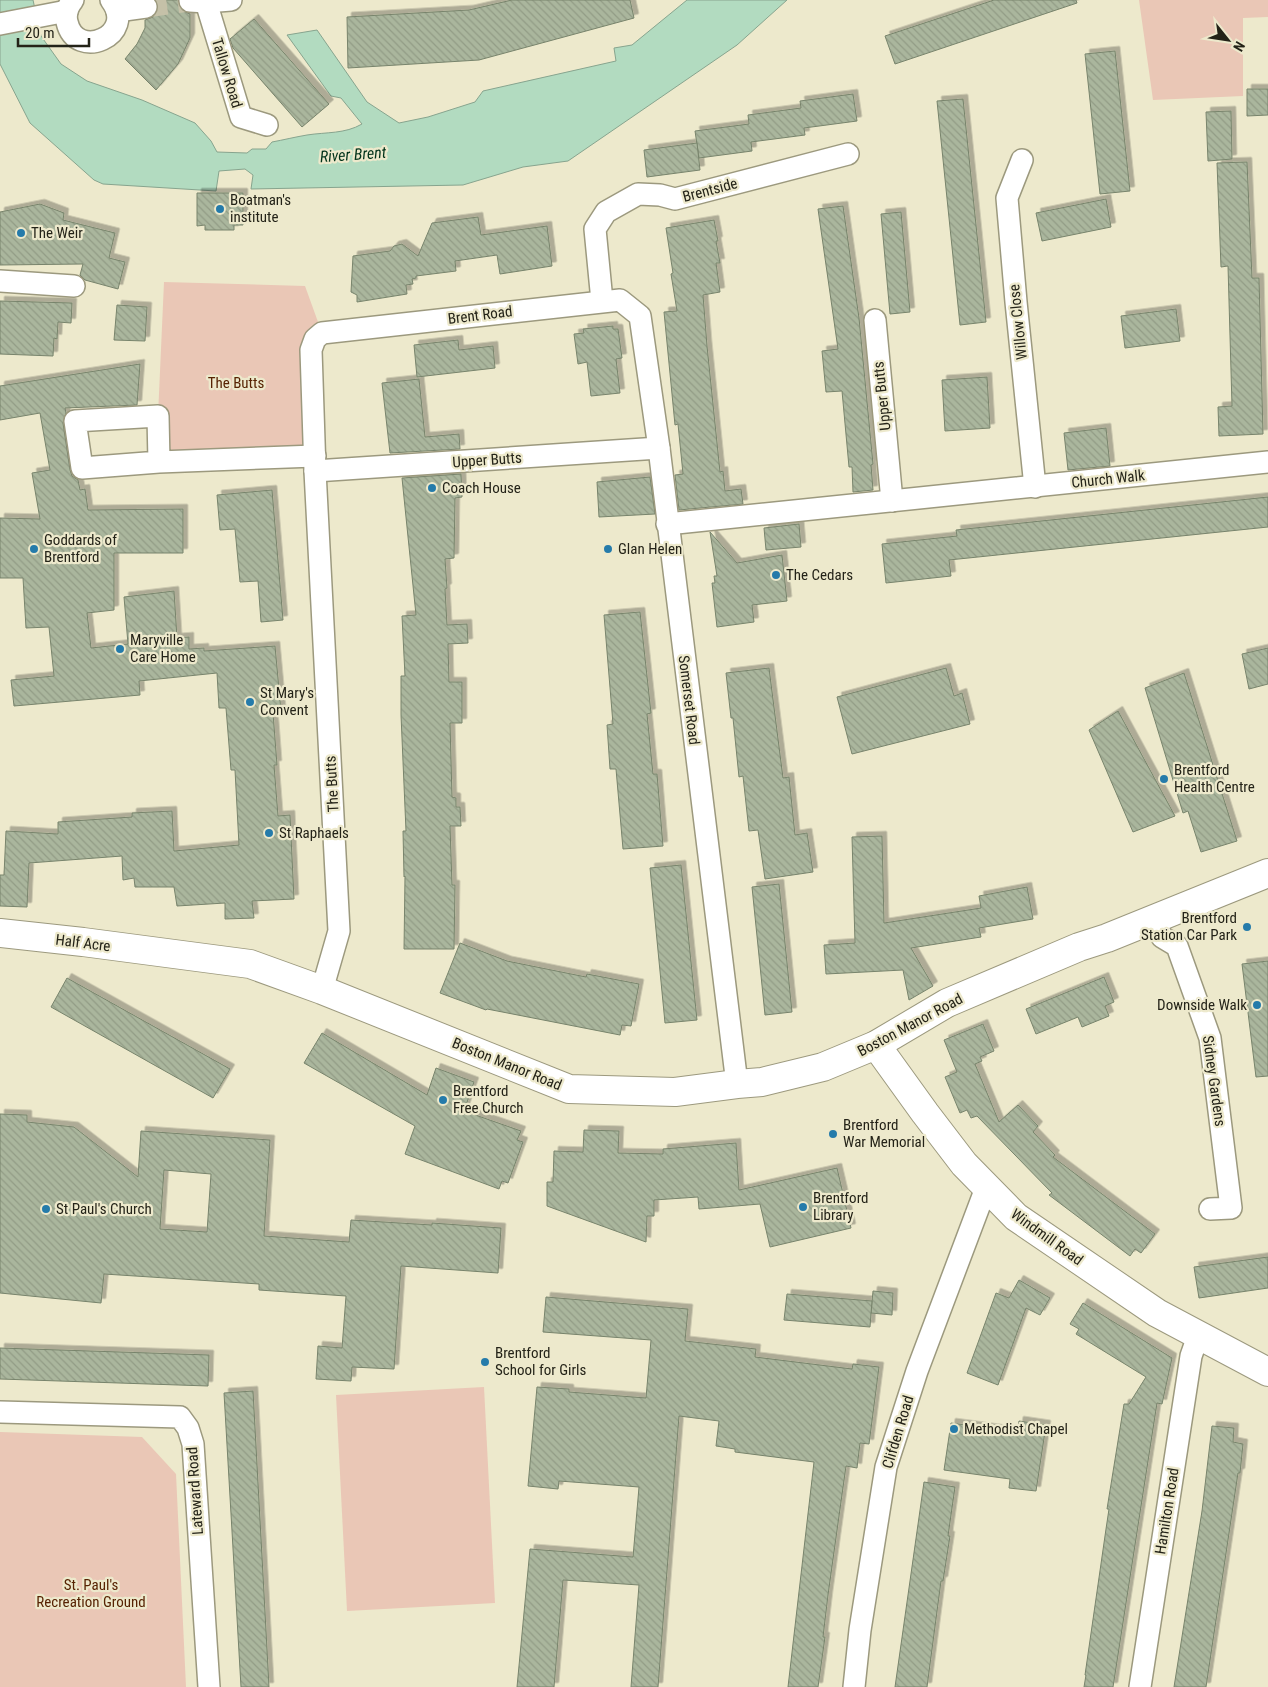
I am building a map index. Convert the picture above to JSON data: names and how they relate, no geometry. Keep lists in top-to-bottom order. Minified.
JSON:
{"streets":{"main road":["Half Acre","Boston Manor Road","Windmill Road"],"street":["Tallow Road","Brentside","Brent Road","Willow Close","Upper Butts","Church Walk","Somerset Road","The Butts","Sidney Gardens","Clifden Road","Lateward Road","Hamilton Road"]},"crossings":[["Brentside","Brent Road"],["Brent Road","Somerset Road"],["Brent Road","The Butts"],["Willow Close","Church Walk"],["Upper Butts","Church Walk"],["Upper Butts","Somerset Road"],["Upper Butts","The Butts"],["Somerset Road","Boston Manor Road"],["The Butts","Boston Manor Road"],["Half Acre","Boston Manor Road"],["Boston Manor Road","Sidney Gardens"],["Boston Manor Road","Windmill Road"],["Windmill Road","Clifden Road"],["Windmill Road","Hamilton Road"]],"water":["River Brent"],"parks":["The Butts","St. Paul's Recreation Ground"],"places":["Boatman's institute","The Weir","Coach House","Goddards of Brentford","Glan Helen","The Cedars","Maryville Care Home","St Mary's Convent","Brentford Health Centre","St Raphaels","Brentford Station Car Park","Downside Walk","Brentford Free Church","Brentford War Memorial","Brentford Library","St Paul's Church","Brentford School for Girls","Methodist Chapel"],"scale_bar":"20 m","north":"bottom right"}
